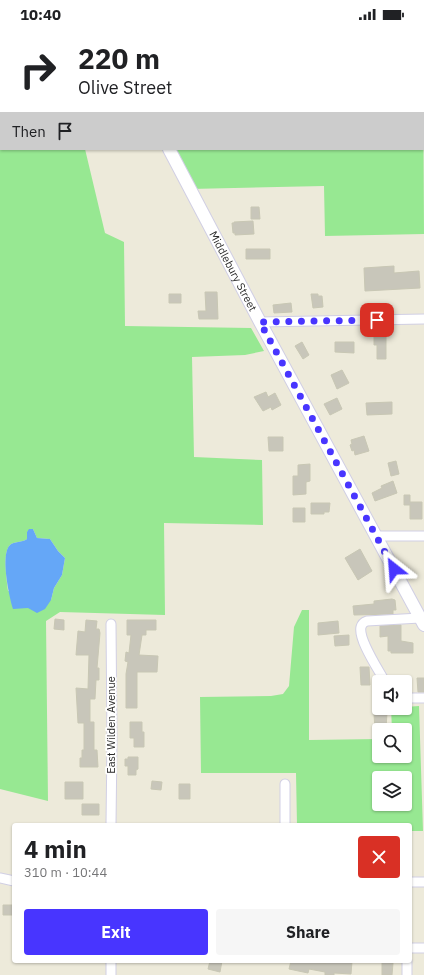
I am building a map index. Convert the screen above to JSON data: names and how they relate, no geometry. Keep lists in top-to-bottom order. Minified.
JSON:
{"streets":{"main road":["Middlebury Street"],"street":["East Wilden Avenue"]},"page":{"status":"10:40","turn":["220 m","Olive Street"],"then":"Then","heading":["4 min","310 m · 10:44"],"buttons":["Exit","Share"]}}
